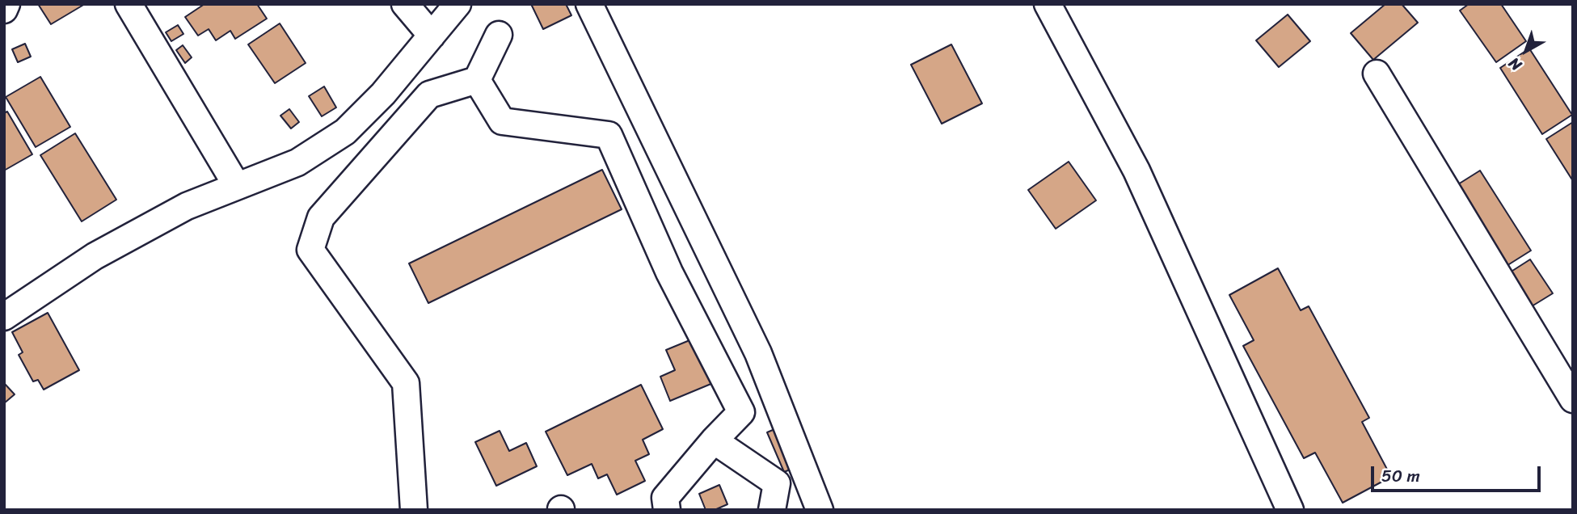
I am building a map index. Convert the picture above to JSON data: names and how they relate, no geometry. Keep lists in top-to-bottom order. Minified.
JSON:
{"scale_bar":"50 m","north":"bottom left"}
